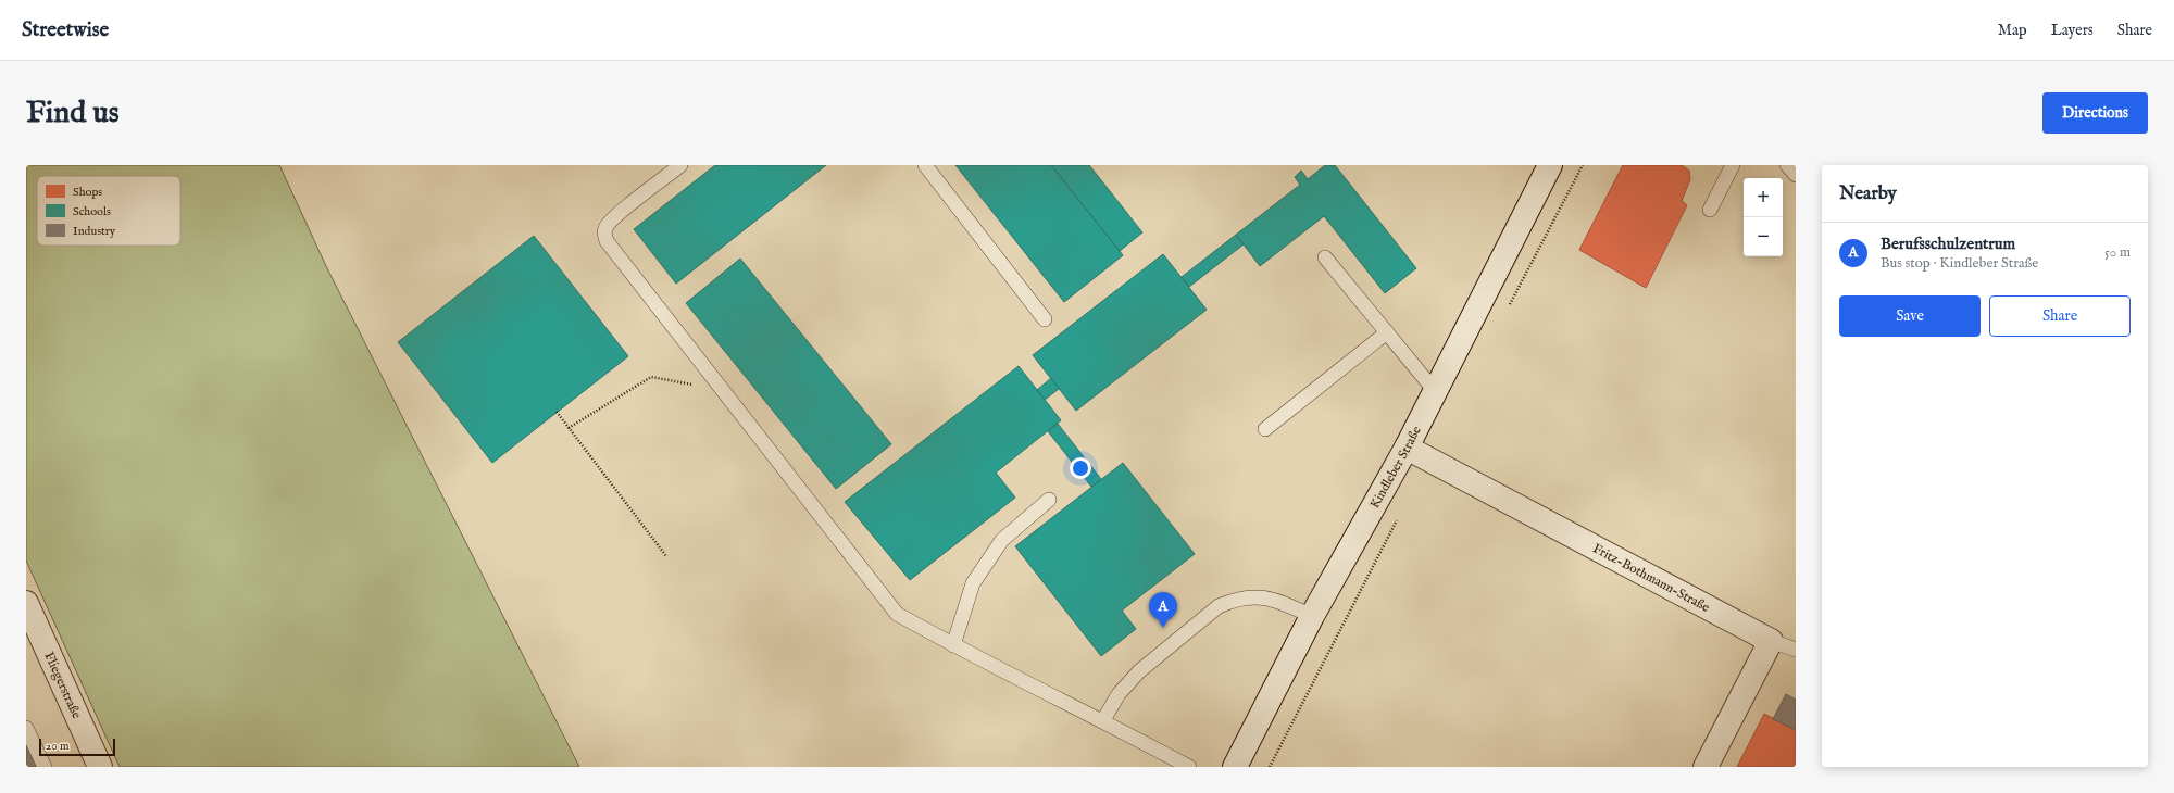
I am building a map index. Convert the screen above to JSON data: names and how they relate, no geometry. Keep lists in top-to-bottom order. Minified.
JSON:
{"streets":{"street":["Kindleber Straße","Fritz-Bothmann-Straße","Fliegerstraße"]},"crossings":[["Kindleber Straße","Fritz-Bothmann-Straße"]],"legend":["Shops","Schools","Industry"],"scale_bar":"20 m","page":{"header":"Streetwise","nav":["Map","Layers","Share"],"buttons":["Directions",["Save","Share"]],"title":"Find us","heading":"Nearby","map_buttons":["+","−"],"list":[{"mark":"A","name":"Berufsschulzentrum","note":"Bus stop · Kindleber Straße","value":"50 m"}],"pins":"A","scale":"20 m"}}
